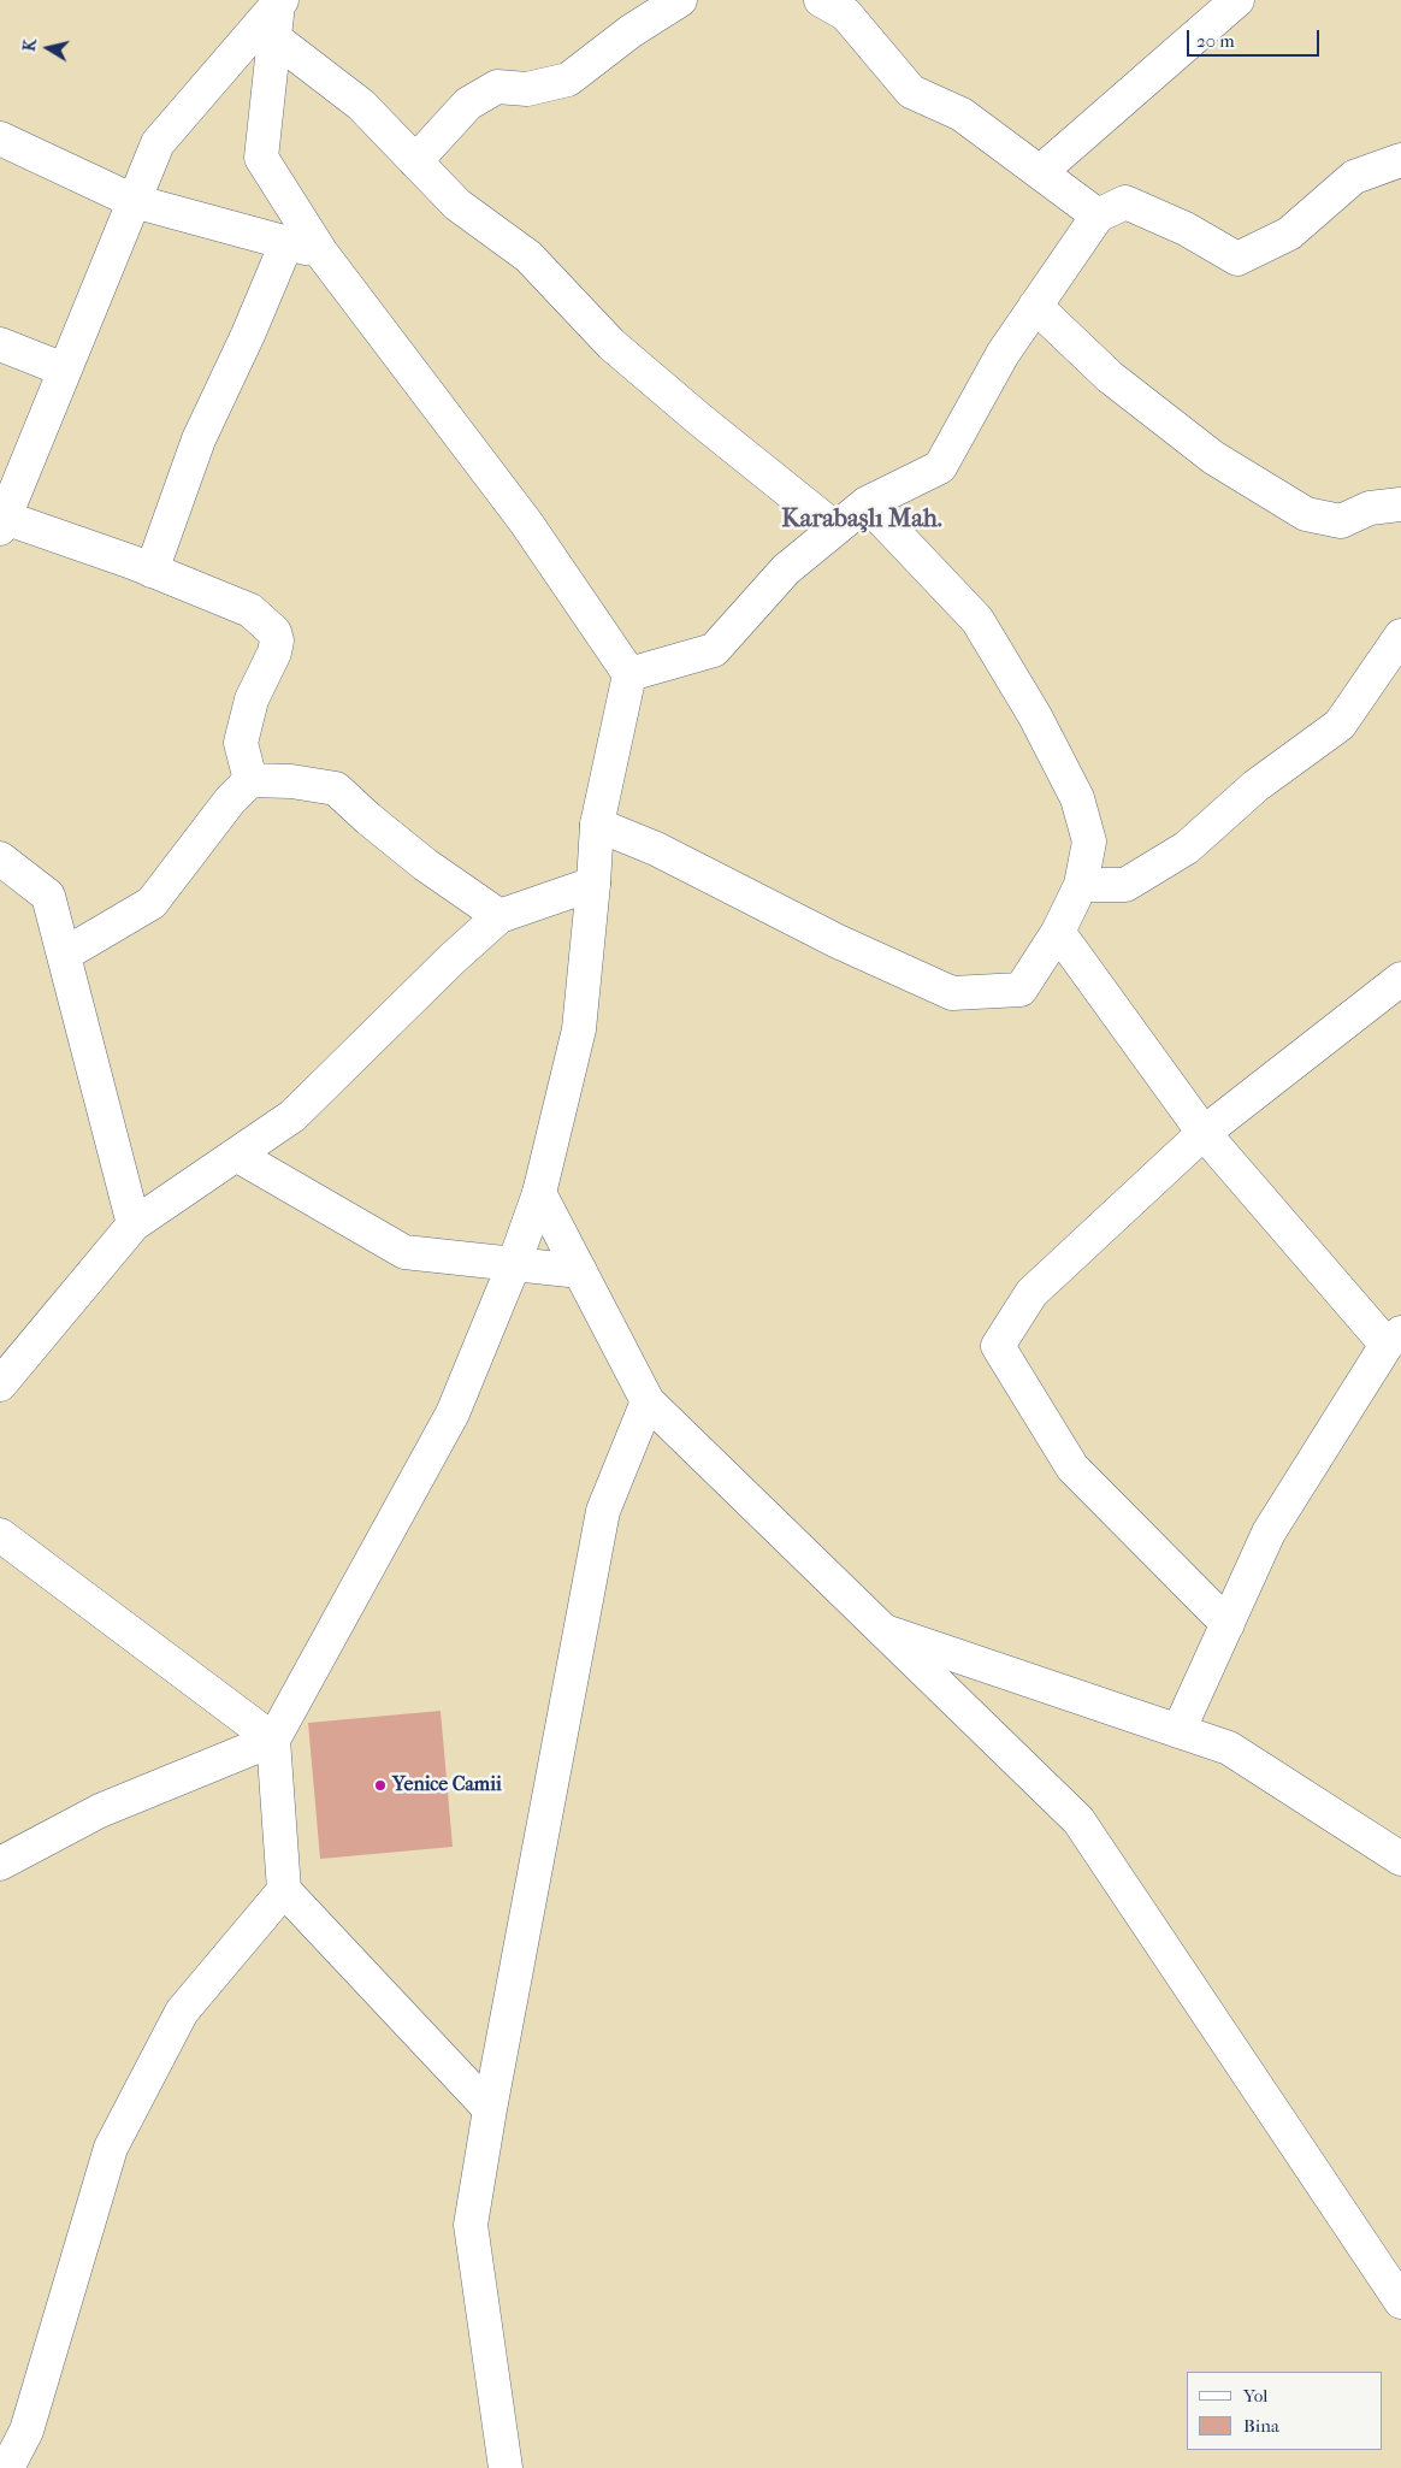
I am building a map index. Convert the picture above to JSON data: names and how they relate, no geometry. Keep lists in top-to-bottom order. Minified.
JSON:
{"districts":["Karabaşlı Mah."],"places":["Yenice Camii"],"legend":["Yol","Bina"],"scale_bar":"20 m","north":"left"}
